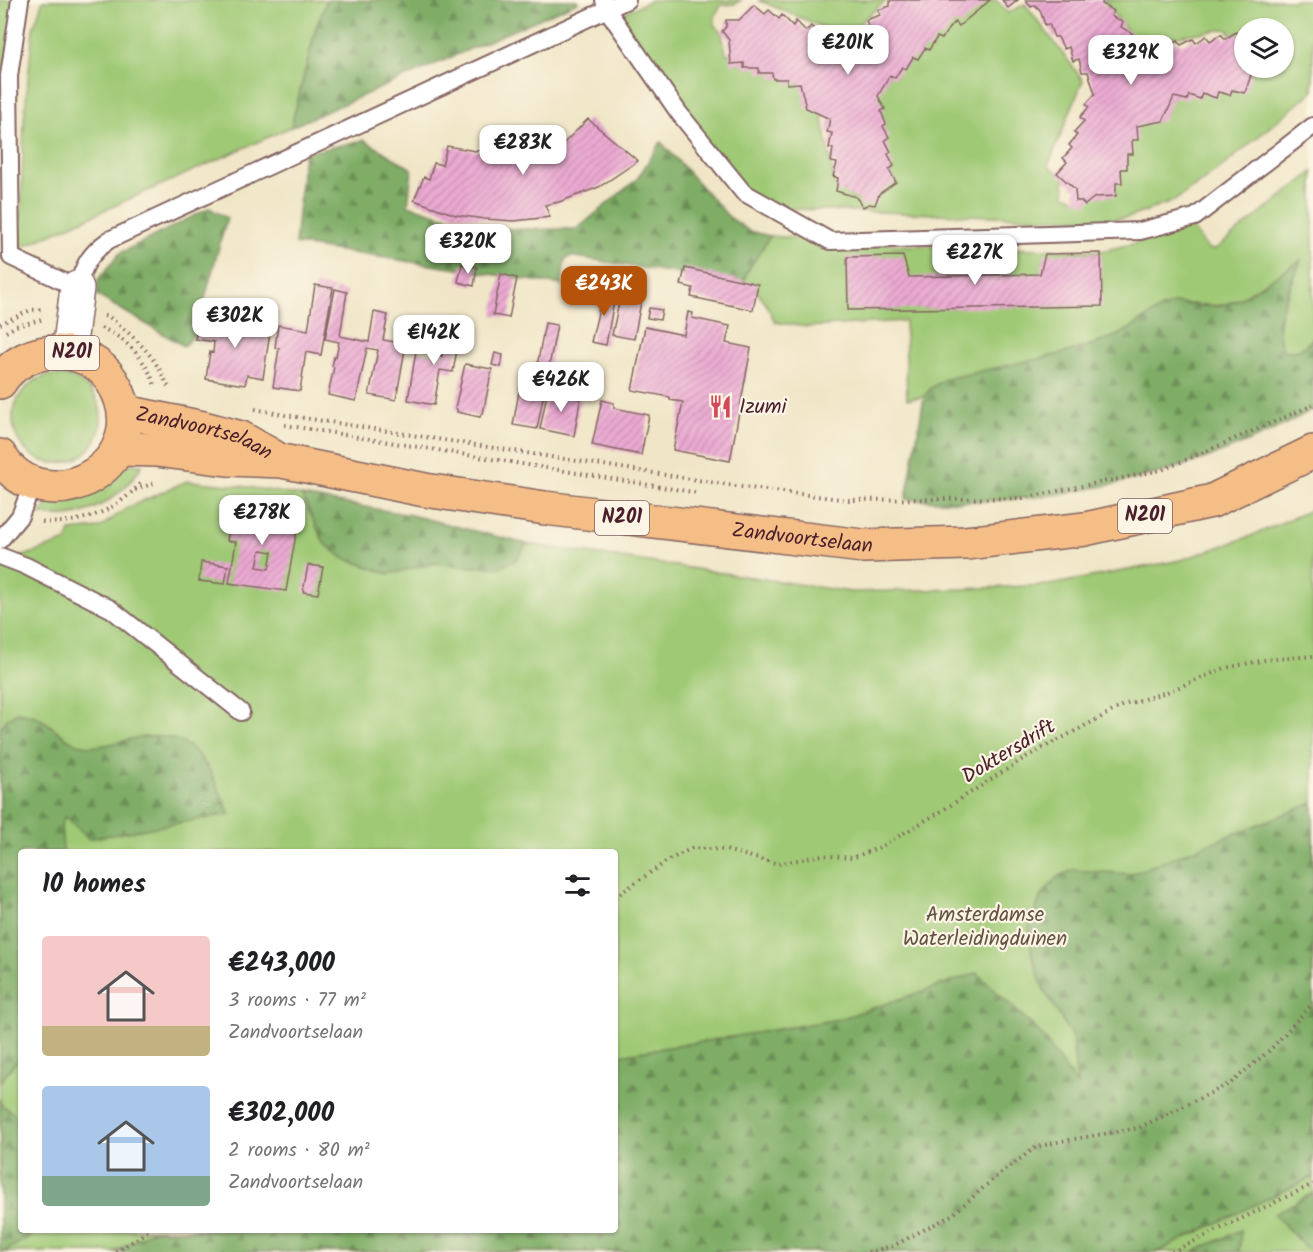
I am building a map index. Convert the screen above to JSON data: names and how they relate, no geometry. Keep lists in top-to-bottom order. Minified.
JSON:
{"streets":{"main road":["N201","Zandvoortselaan"],"path":["Doktersdrift"]},"crossings":[["N201","Zandvoortselaan"]],"parks":["Amsterdamse Waterleidingduinen"],"places":{"restaurant":["Izumi"]},"page":{"price":["€201K","€329K","€283K","€320K","€227K","€243K","€302K","€142K","€426K","€278K"],"heading":"10 homes","list":[{"name":"€243,000","note":"3 rooms · 77 m² · Zandvoortselaan"},{"name":"€302,000","note":"2 rooms · 80 m² · Zandvoortselaan"}]}}
